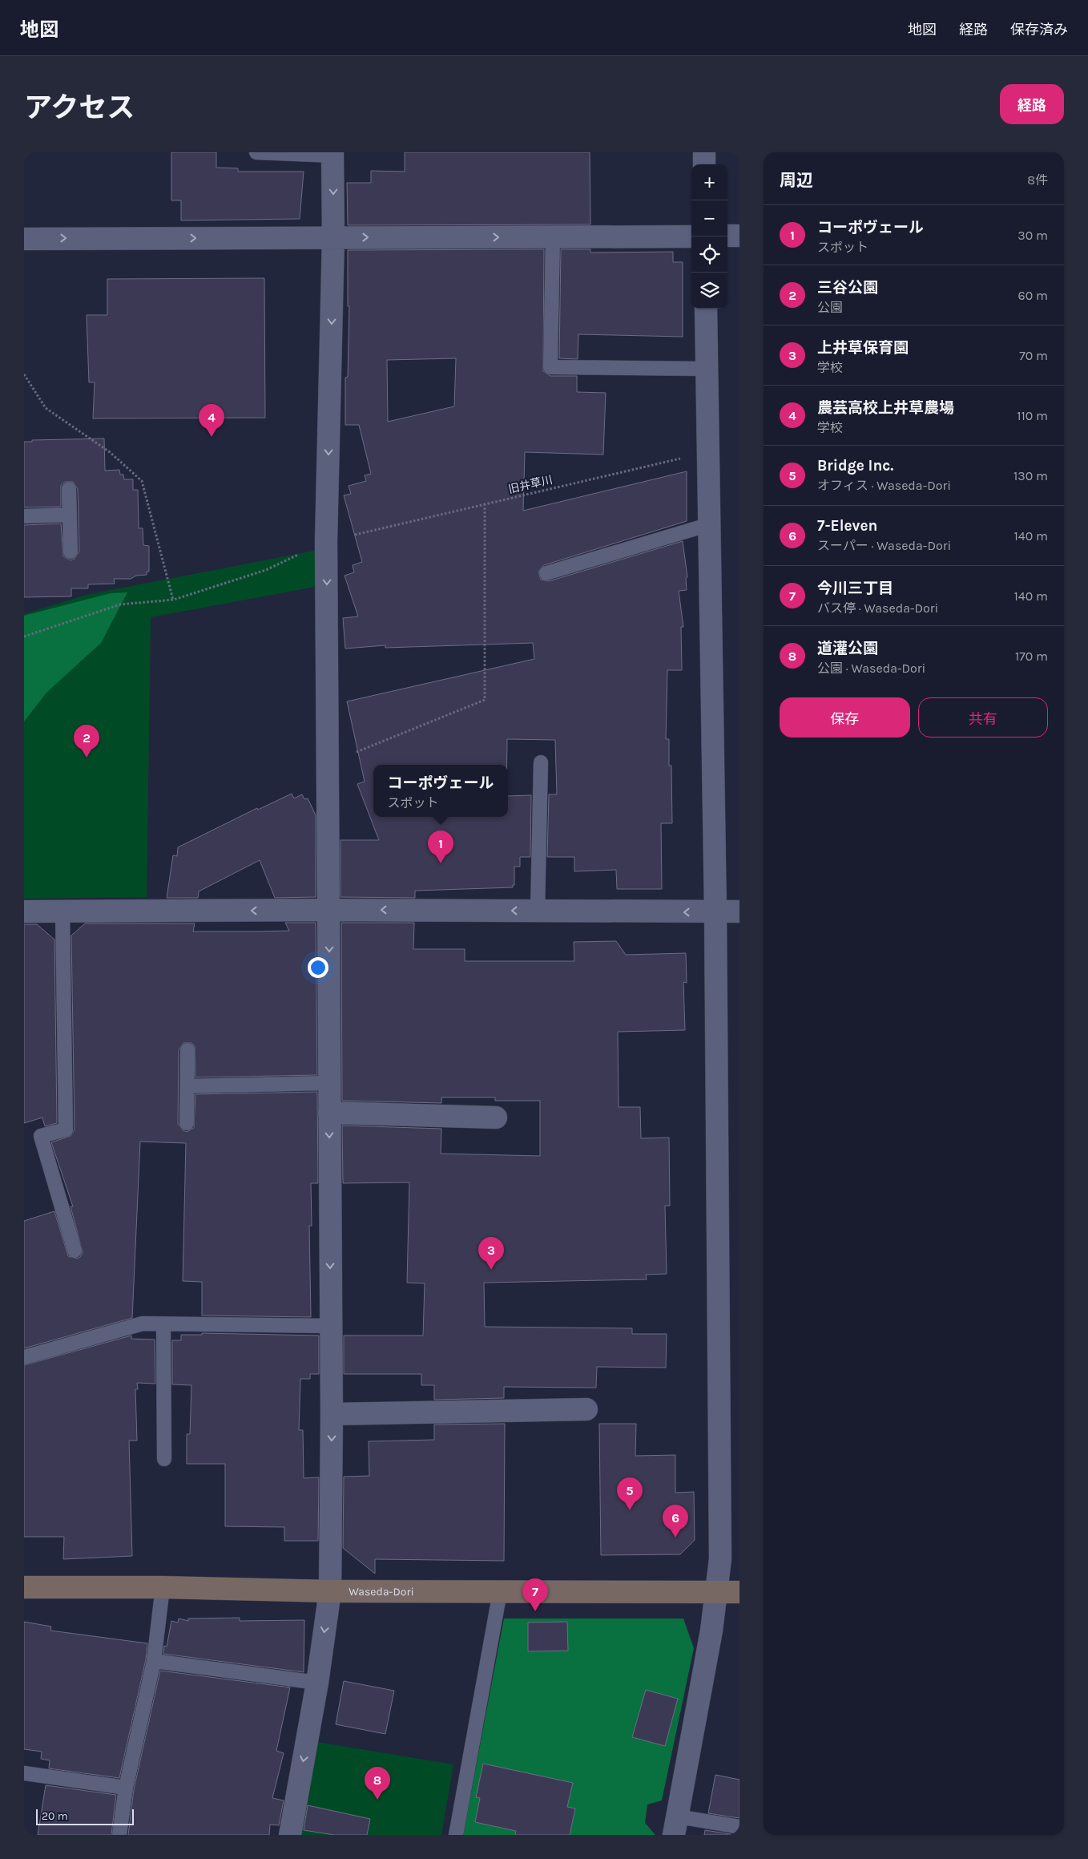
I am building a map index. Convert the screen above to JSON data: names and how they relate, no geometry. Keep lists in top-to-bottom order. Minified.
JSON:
{"streets":{"main road":["Waseda-Dori"],"path":["旧井草川"]},"scale_bar":"20 m","page":{"header":"地図","nav":["地図","経路","保存済み"],"title":"アクセス","buttons":["経路",["保存","共有"]],"heading":["周辺","8件"],"map_buttons":["+","−"],"list":[{"mark":"1","name":"コーポヴェール","note":"スポット","value":"30 m"},{"mark":"2","name":"三谷公園","note":"公園","value":"60 m"},{"mark":"3","name":"上井草保育園","note":"学校","value":"70 m"},{"mark":"4","name":"農芸高校上井草農場","note":"学校","value":"110 m"},{"mark":"5","name":"Bridge Inc.","note":"オフィス · Waseda-Dori","value":"130 m"},{"mark":"6","name":"7-Eleven","note":"スーパー · Waseda-Dori","value":"140 m"},{"mark":"7","name":"今川三丁目","note":"バス停 · Waseda-Dori","value":"140 m"},{"mark":"8","name":"道灌公園","note":"公園 · Waseda-Dori","value":"170 m"}],"pins":["4","2","1","3","5","6","7","8"],"popup":["コーポヴェール","スポット"],"scale":"20 m"}}
